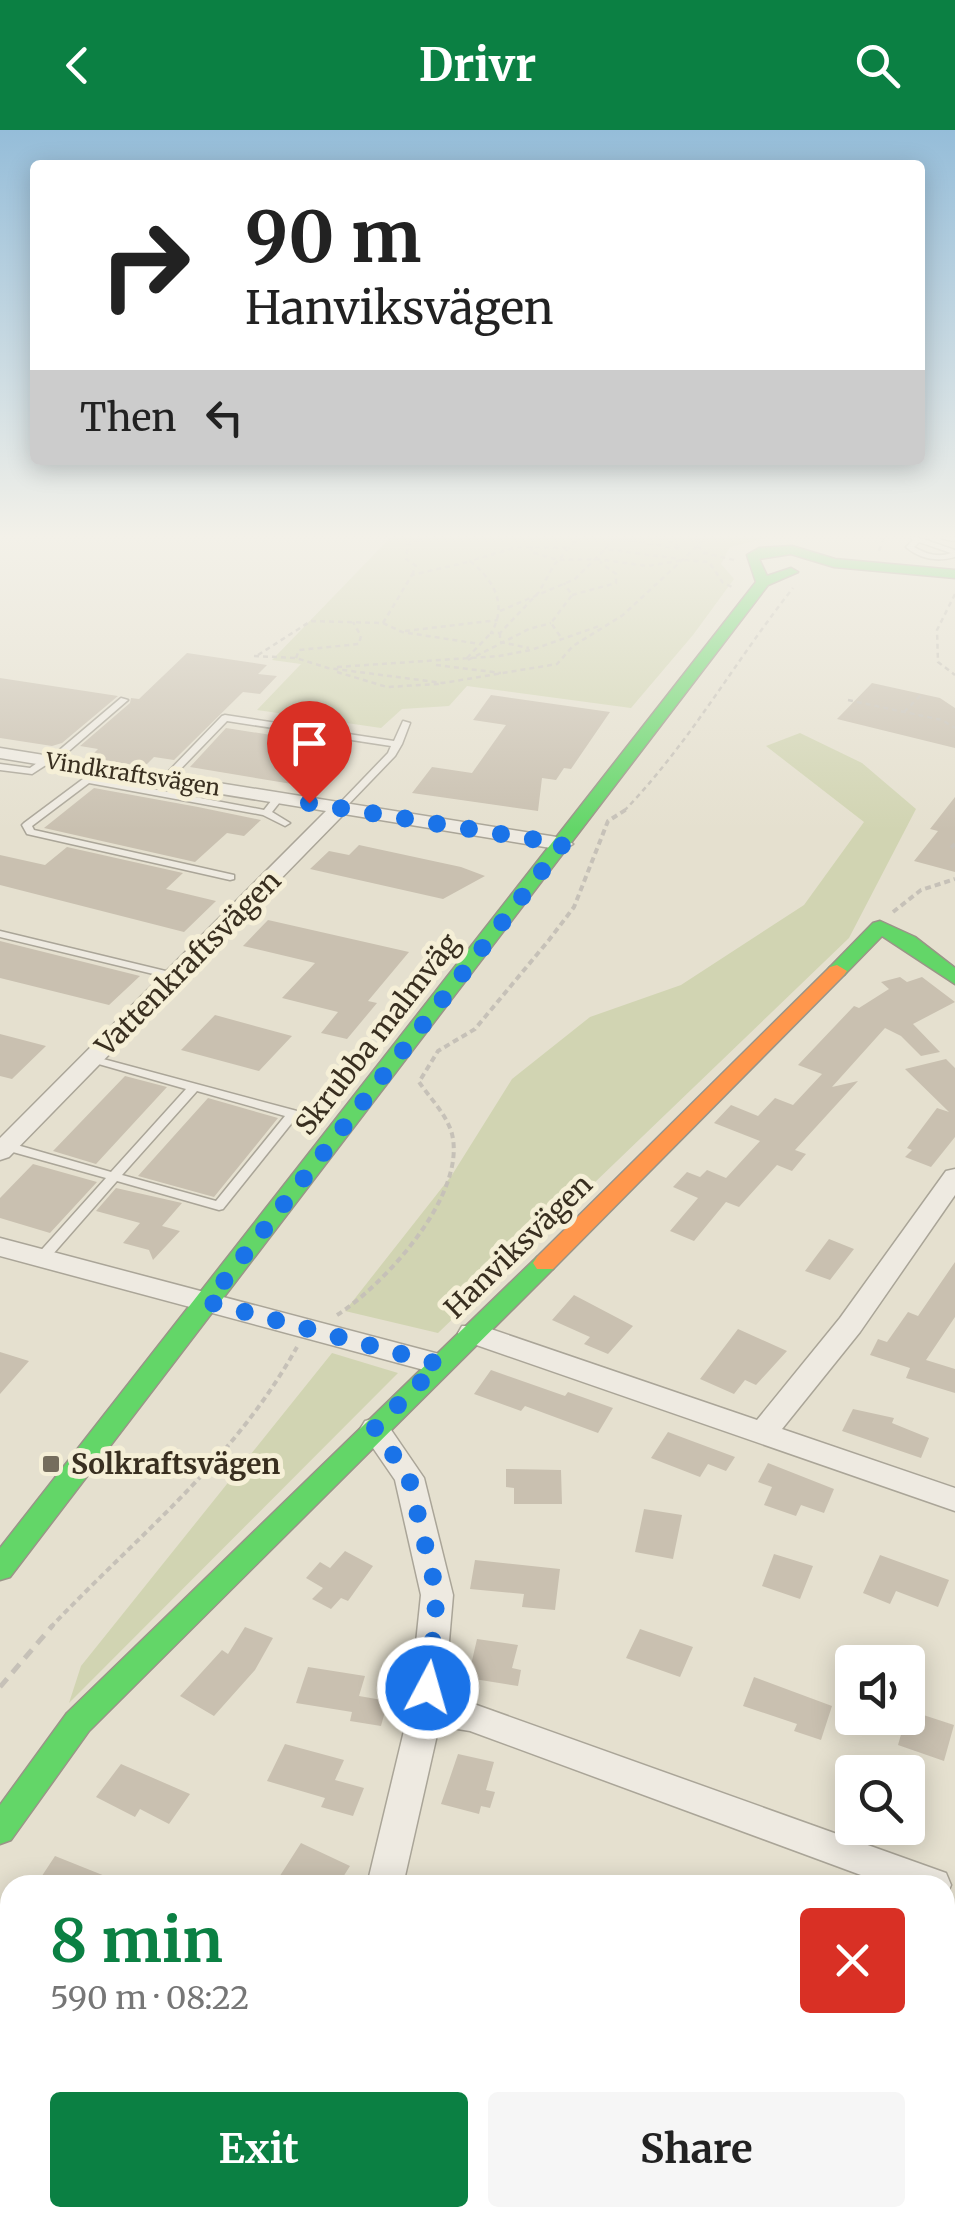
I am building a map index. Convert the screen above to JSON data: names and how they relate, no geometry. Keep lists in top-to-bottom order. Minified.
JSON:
{"streets":{"street":["Vindkraftsvägen","Vattenkraftsvägen","Skrubba malmväg","Hanviksvägen"]},"crossings":[["Vindkraftsvägen","Vattenkraftsvägen"],["Vindkraftsvägen","Skrubba malmväg"]],"places":{"transit":["Solkraftsvägen"]},"page":{"header":"Drivr","turn":["90 m","Hanviksvägen"],"then":"Then","heading":["8 min","590 m · 08:22"],"buttons":["Exit","Share"]}}
